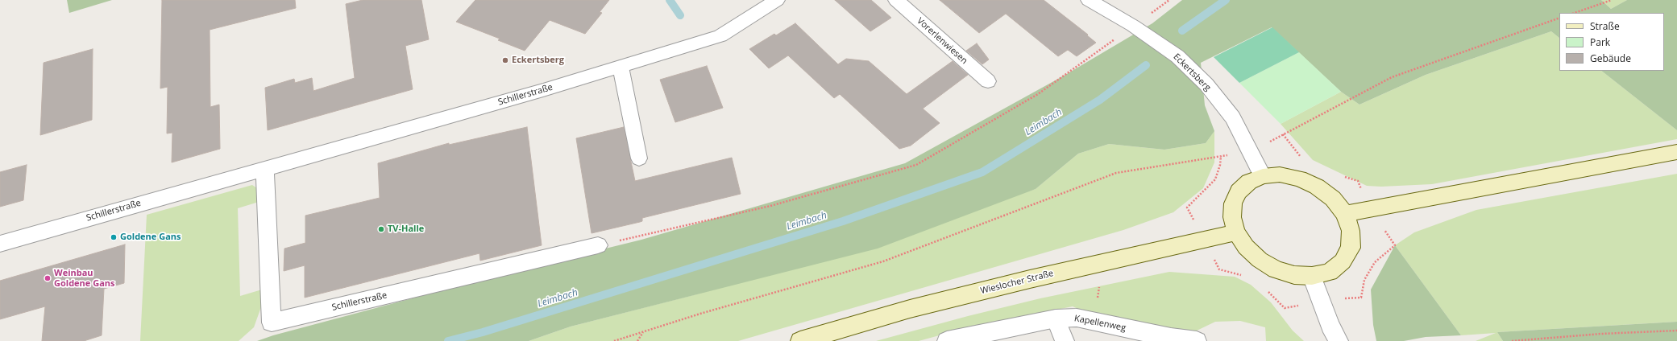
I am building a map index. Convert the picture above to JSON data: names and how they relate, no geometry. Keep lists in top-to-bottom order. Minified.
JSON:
{"streets":{"main road":["Wieslocher Straße"],"street":["Vorerlenwiesen","Eckertsberg","Schillerstraße","Kapellenweg"]},"crossings":[["Eckertsberg","Wieslocher Straße"]],"water":["Leimbach"],"places":["Eckertsberg","TV-Halle","Goldene Gans","Weinbau Goldene Gans"],"legend":["Straße","Park","Gebäude"]}
